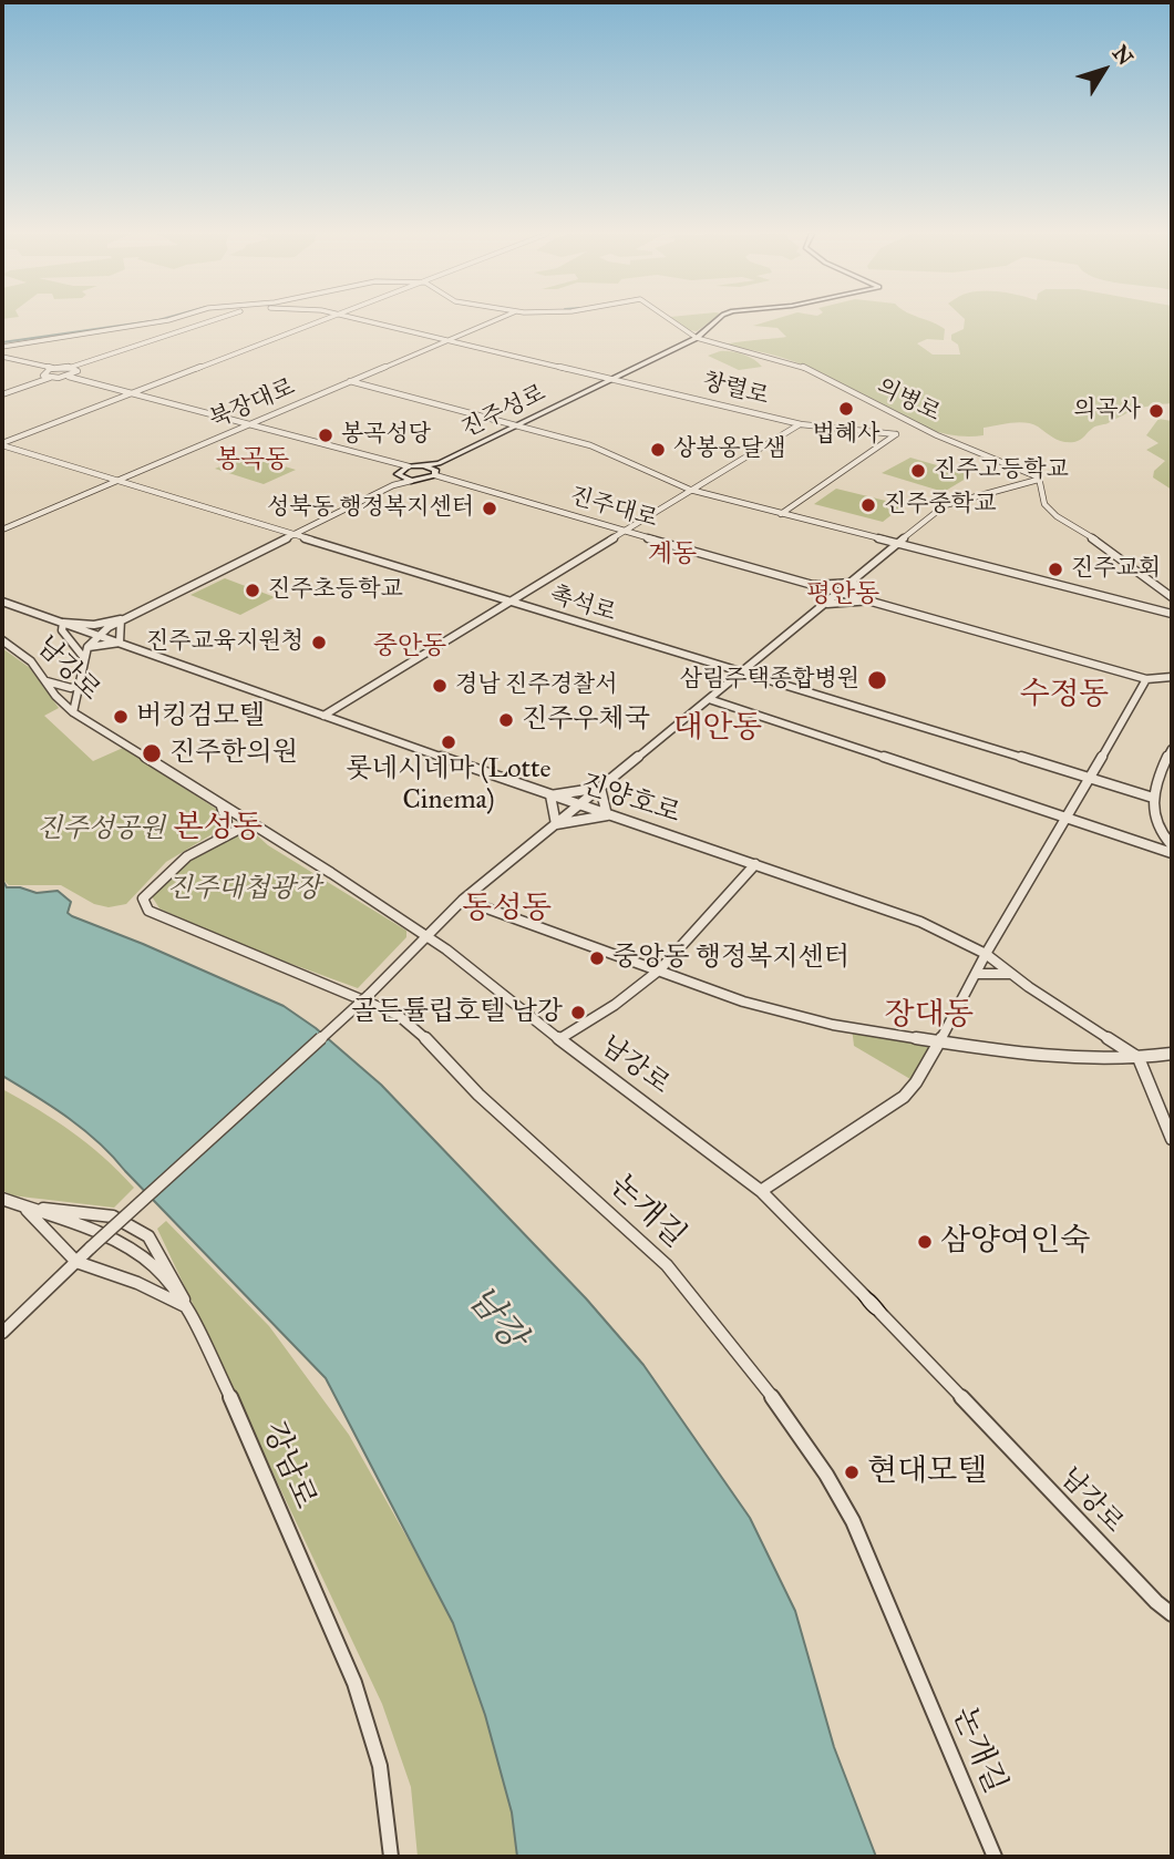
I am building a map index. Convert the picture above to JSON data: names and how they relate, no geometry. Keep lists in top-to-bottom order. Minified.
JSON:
{"streets":{"main road":["진주성로","남강로"],"street":["창렬로","의병로","북장대로","진주대로","촉석로","진양호로","논개길","강남로"]},"crossings":[["창렬로","북장대로"],["창렬로","진주성로"],["의병로","진주성로"],["북장대로","촉석로"],["진주성로","진주대로"],["남강로","논개길"]],"districts":["봉곡동","계동","평안동","중안동","수정동","대안동","본성동","동성동","장대동"],"water":["남강"],"parks":["진주성공원","진주대첩광장"],"places":["법혜사","의곡사","봉곡성당","상봉옹달샘","진주고등학교","진주중학교","성북동 행정복지센터","진주교회","진주초등학교","진주교육지원청","삼림주택종합병원","경남 진주경찰서","버킹검모텔","진주우체국","롯네시네마 (Lotte Cinema)","진주한의원","중앙동 행정복지센터","골든튤립호텔 남강","삼양여인숙","현대모텔"],"north":"top right"}
